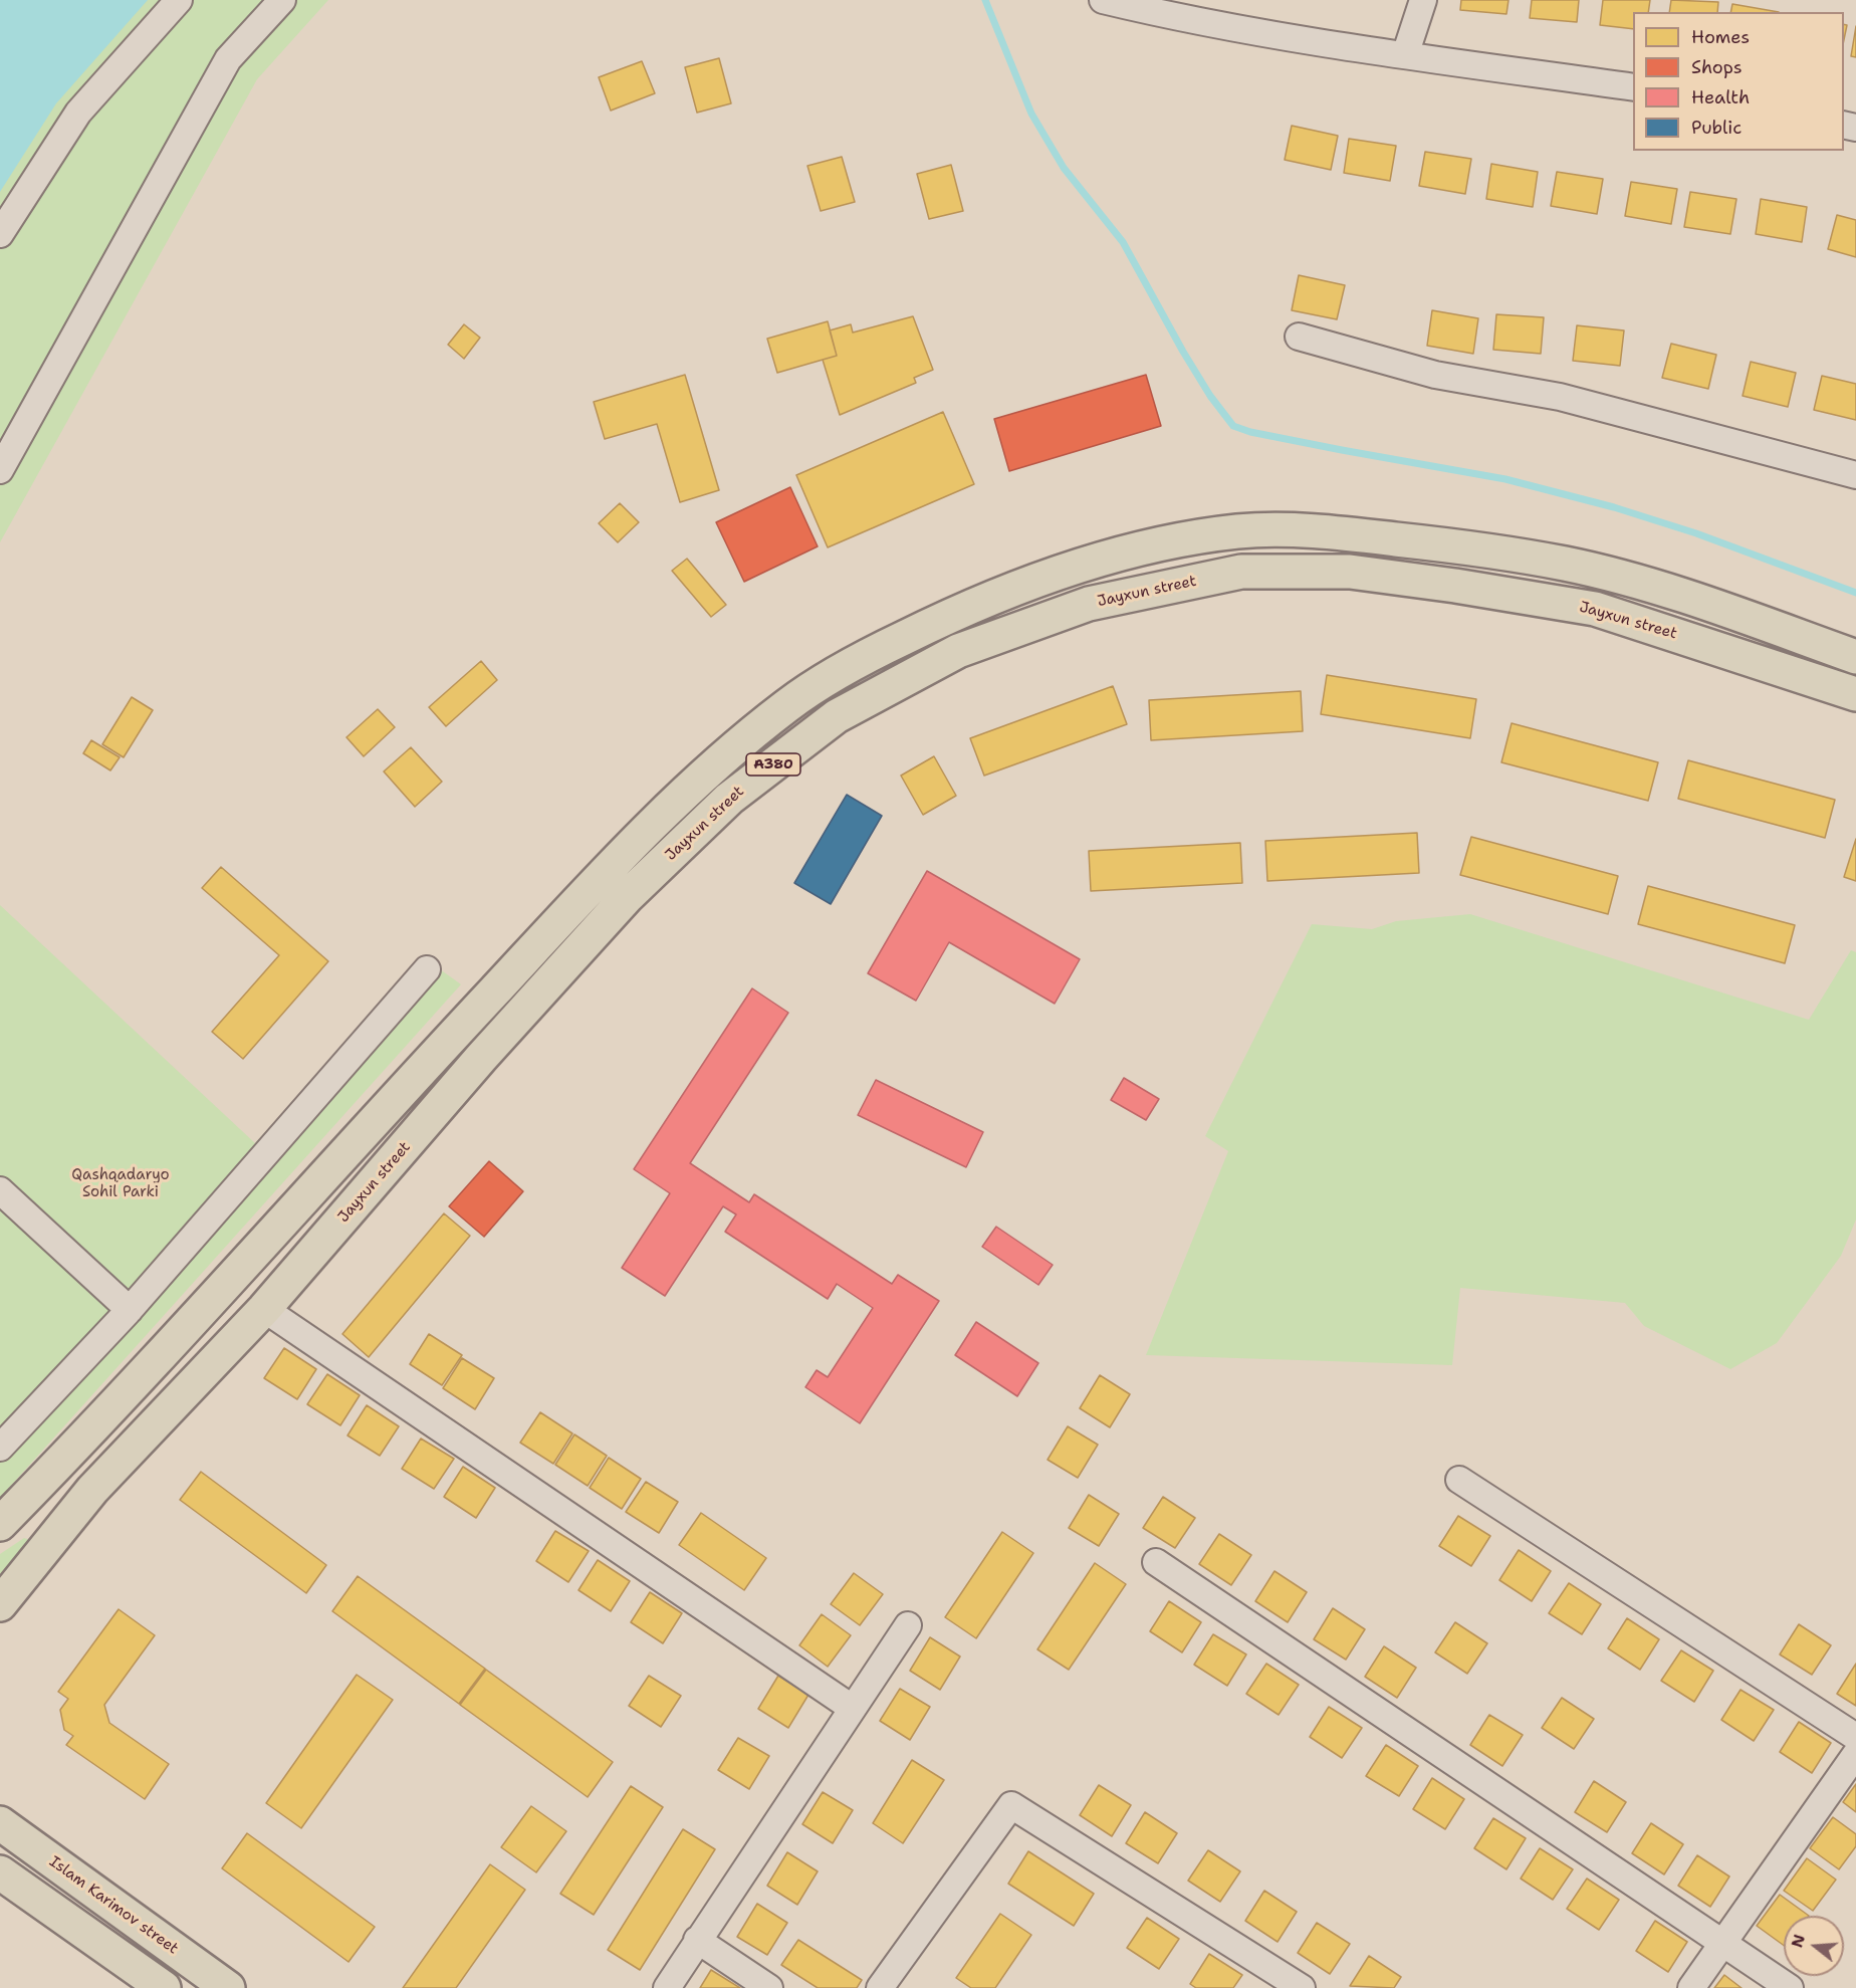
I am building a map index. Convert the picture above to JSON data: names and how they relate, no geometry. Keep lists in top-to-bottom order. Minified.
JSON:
{"streets":{"main road":["Jayxun street","A380","Islam Karimov street"]},"parks":["Qashqadaryo Sohil Parki"],"legend":["Homes","Shops","Health","Public"],"north":"left"}
